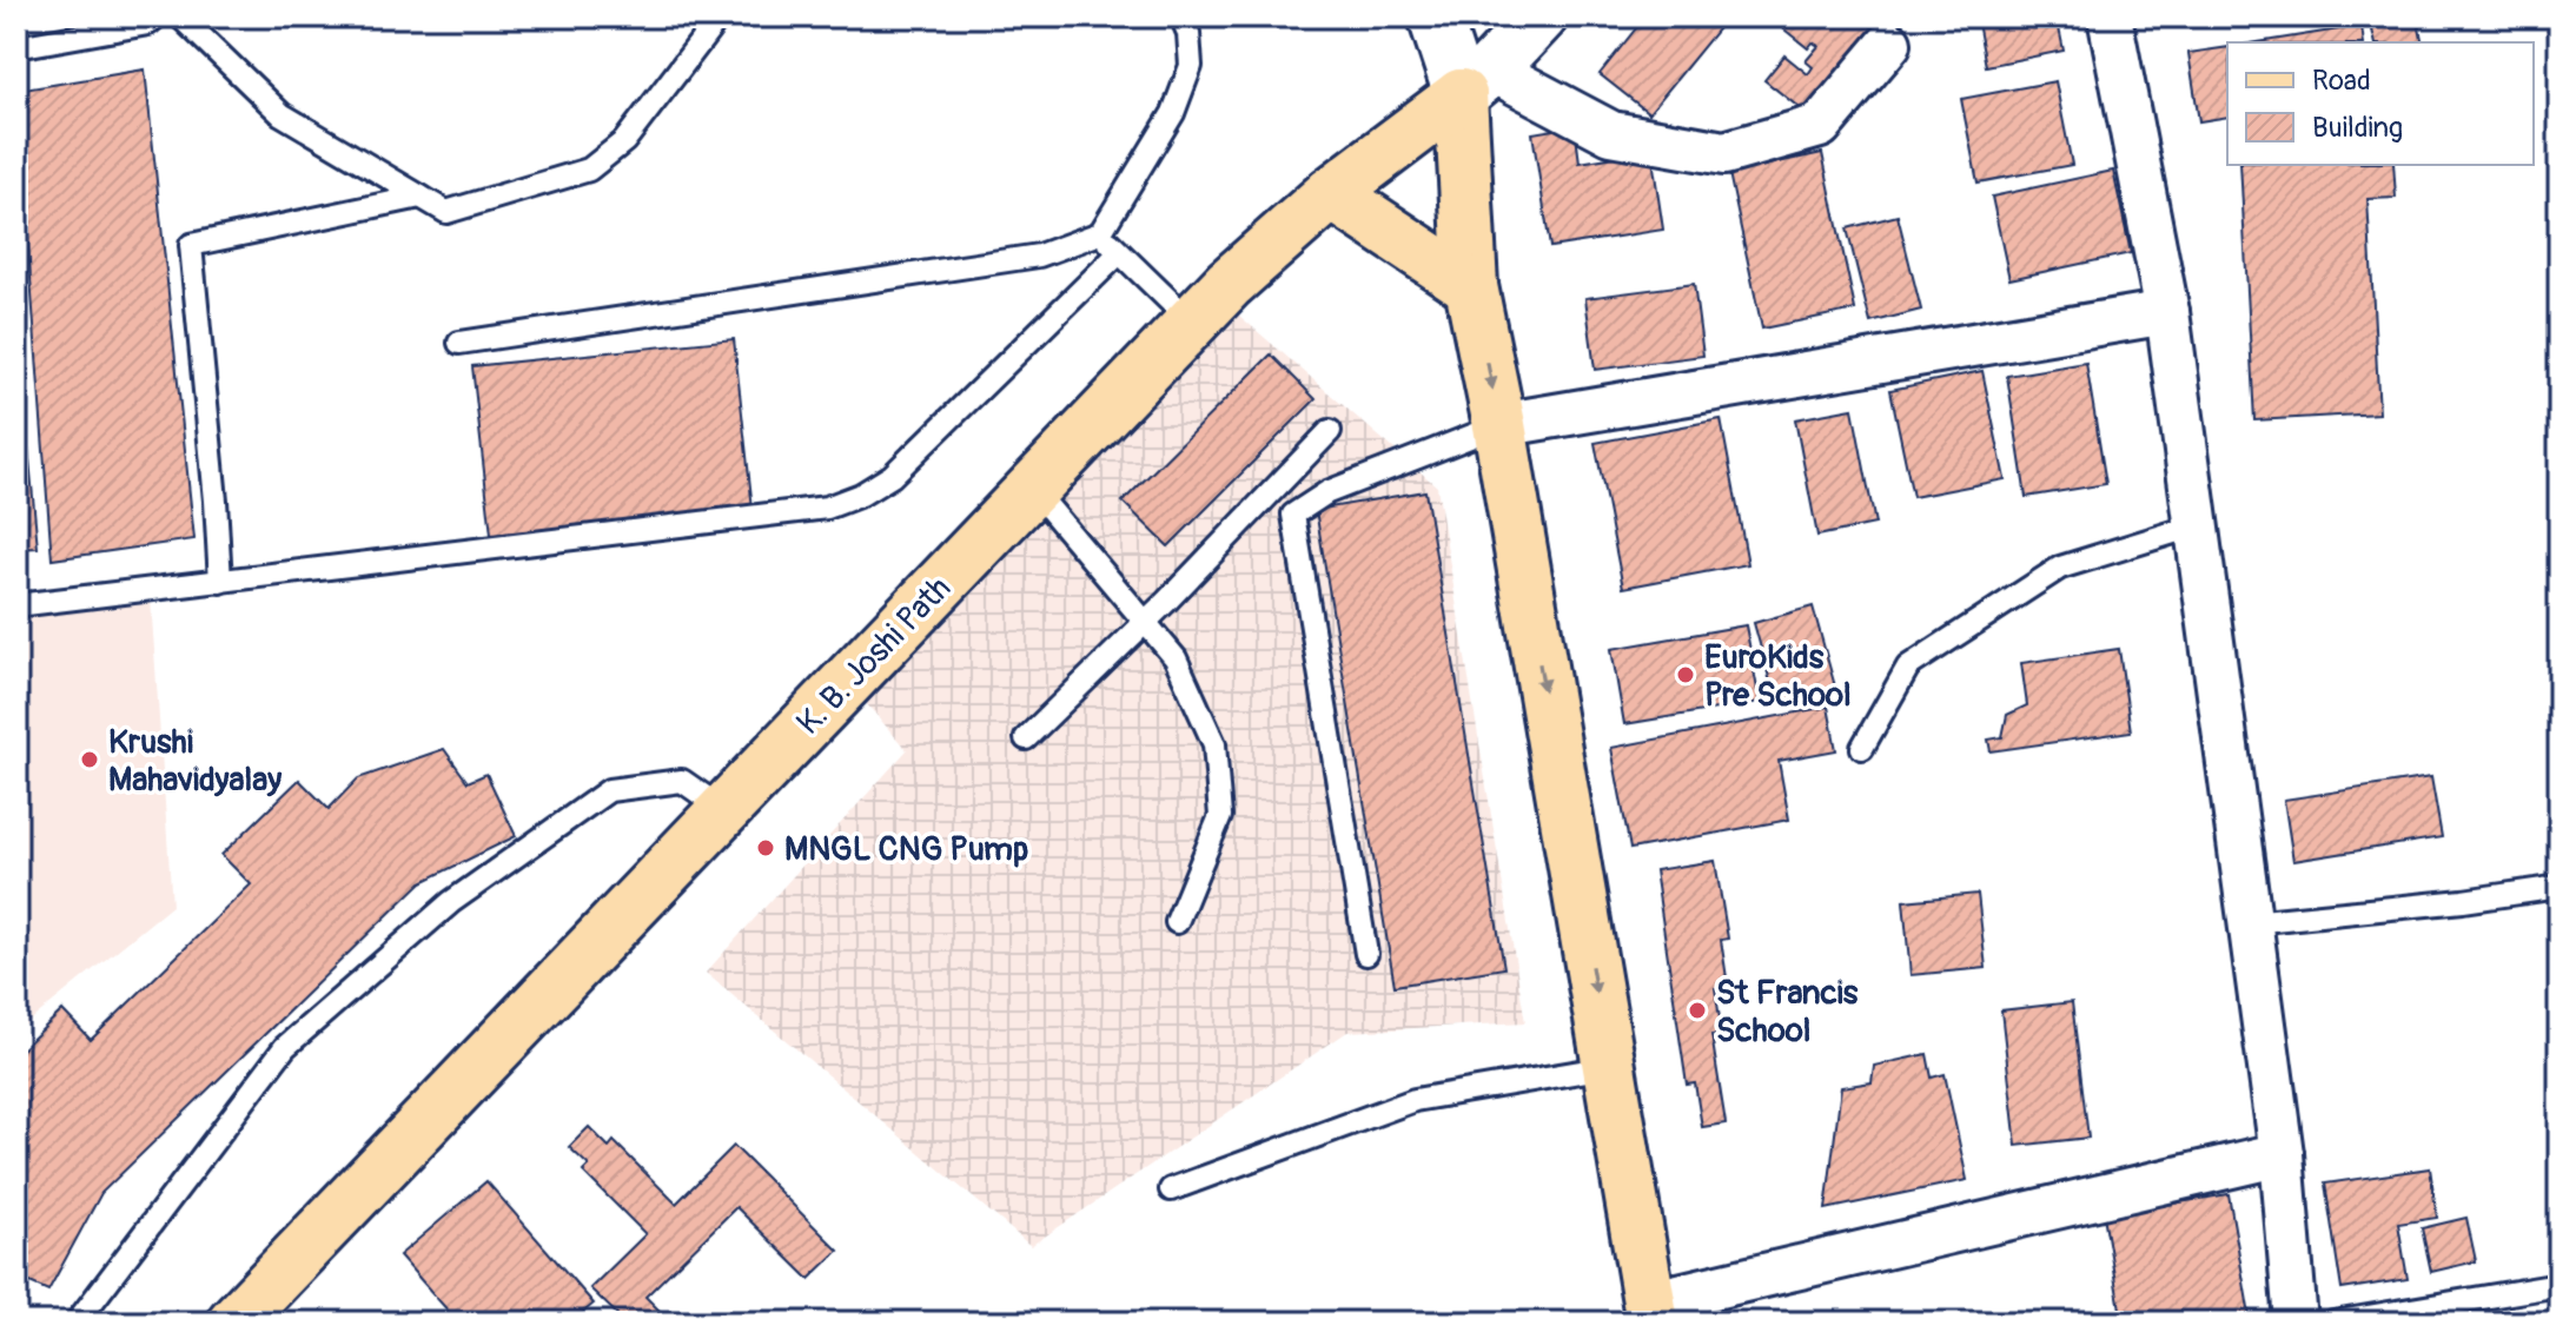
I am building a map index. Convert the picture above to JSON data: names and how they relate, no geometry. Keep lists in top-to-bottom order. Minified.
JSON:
{"streets":{"main road":["K. B. Joshi Path"]},"places":["EuroKids Pre School","Krushi Mahavidyalay","MNGL CNG Pump","St Francis School"],"legend":["Road","Building"]}
